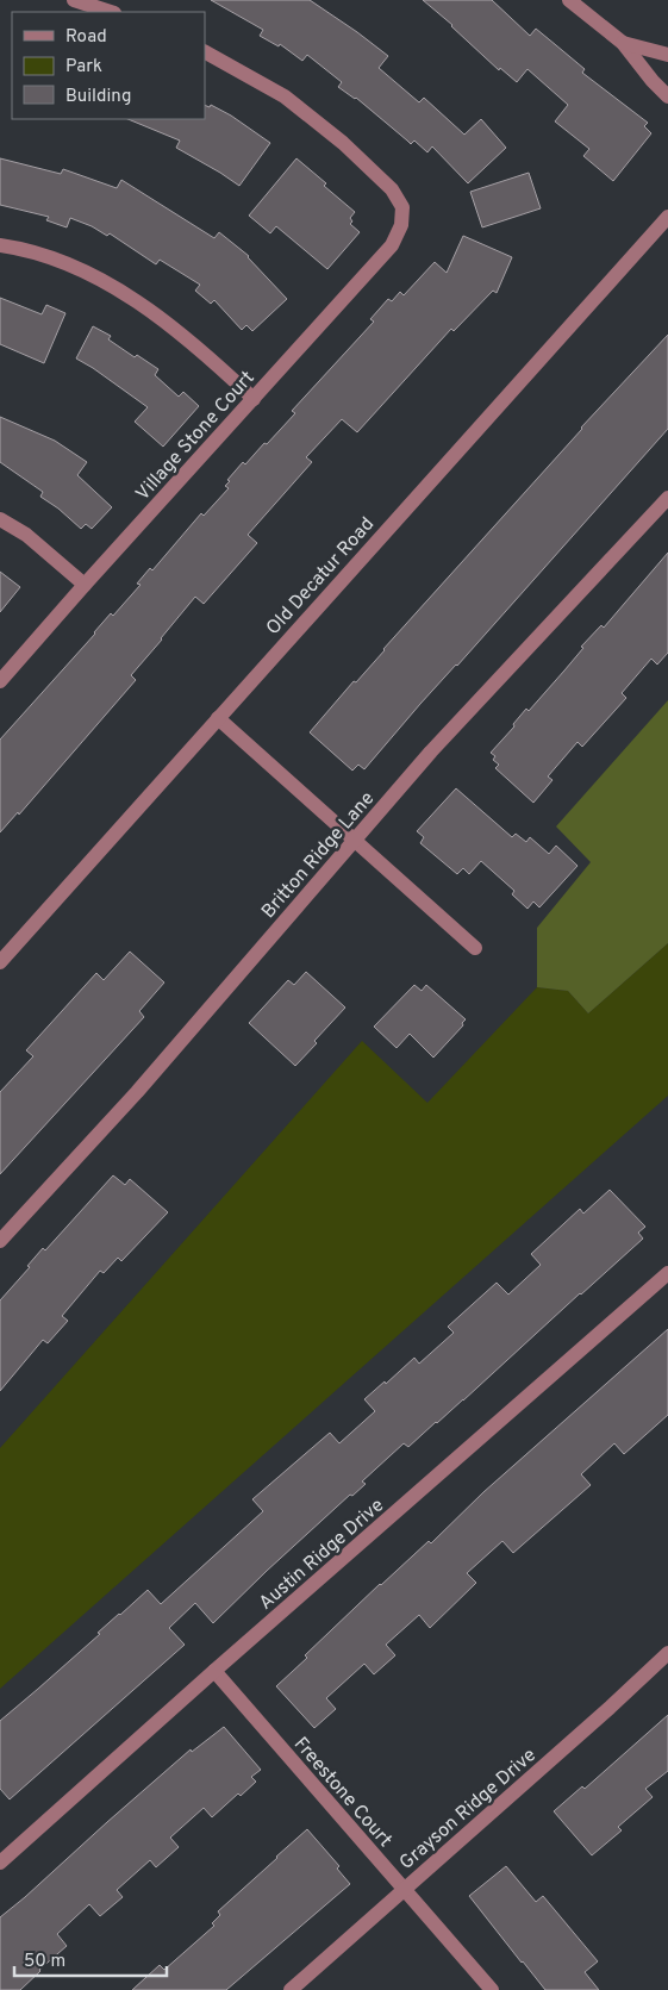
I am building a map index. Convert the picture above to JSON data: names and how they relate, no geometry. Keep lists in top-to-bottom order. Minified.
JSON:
{"streets":{"street":["Village Stone Court","Old Decatur Road","Britton Ridge Lane","Austin Ridge Drive","Freestone Court","Grayson Ridge Drive"]},"crossings":[["Austin Ridge Drive","Freestone Court"],["Freestone Court","Grayson Ridge Drive"]],"legend":["Road","Park","Building"],"scale_bar":"50 m"}
